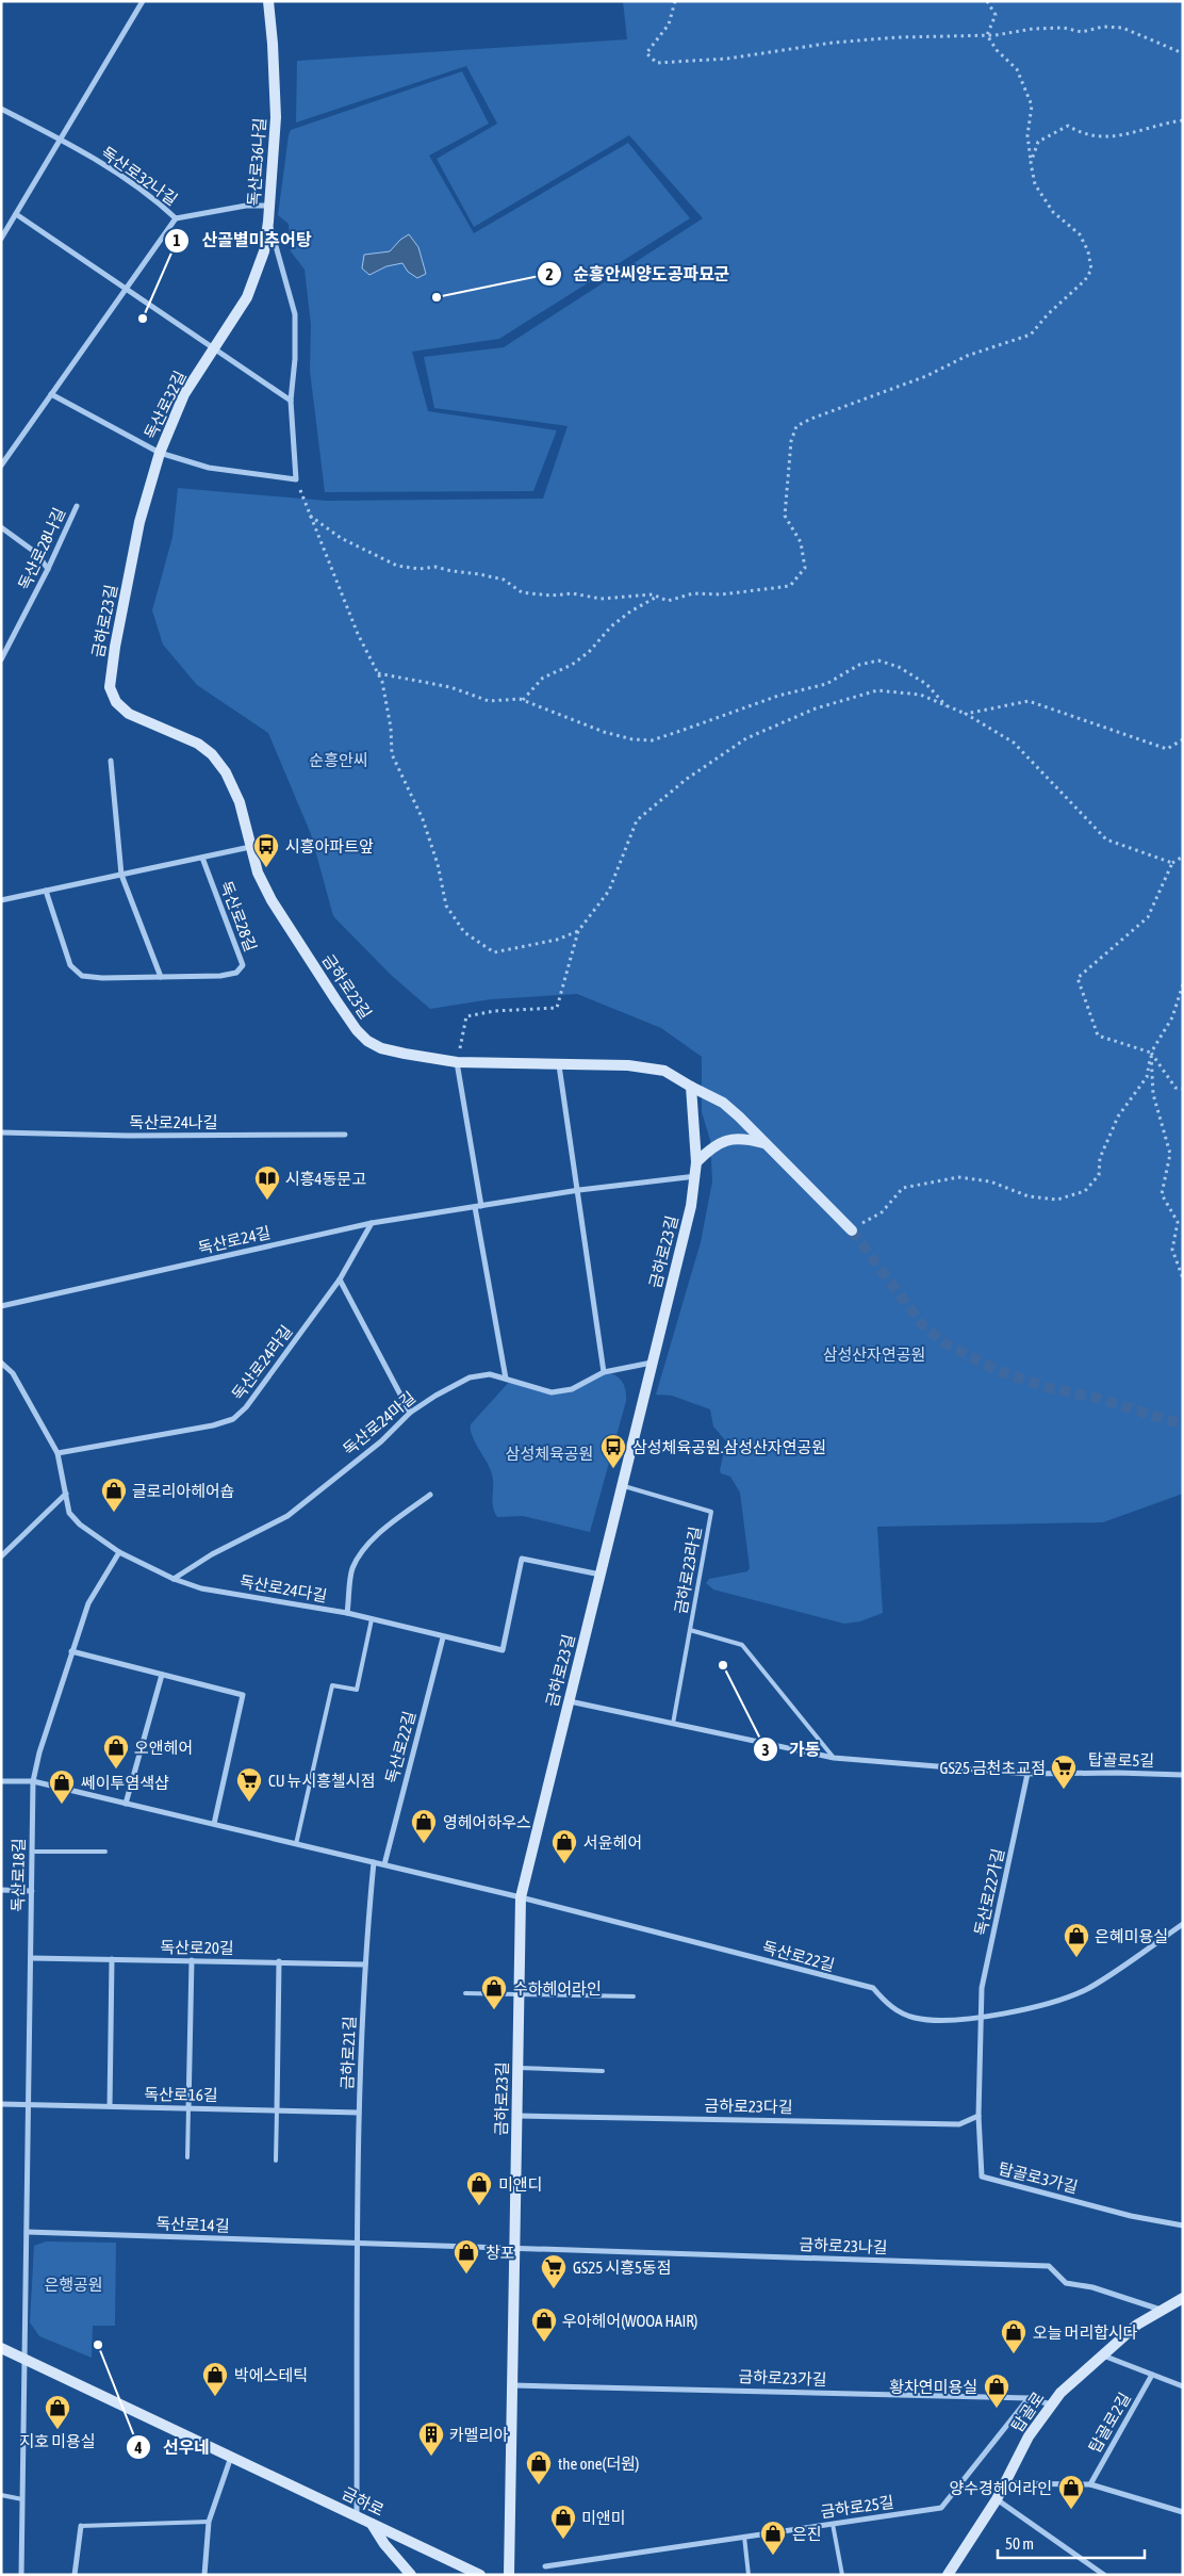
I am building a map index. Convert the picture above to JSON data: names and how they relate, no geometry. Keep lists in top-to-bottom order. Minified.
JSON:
{"streets":{"street":["독산로36나길","독산로32나길","독산로32길","독산로28나길","금하로23길","독산로28길","독산로24나길","독산로24길","독산로24라길","독산로24마길","독산로24다길","독산로22길","탑골로5길","독산로18길","독산로22가길","독산로20길","금하로21길","독산로16길","금하로23다길","탑골로3가길","독산로14길","금하로23나길","금하로23가길","탑골로","탑골로2길","금하로","금하로25길"],"lane":["금하로23라길"]},"crossings":[["독산로36나길","독산로32나길"],["독산로36나길","독산로32길"],["독산로32길","금하로23길"],["금하로23길","독산로24길"],["금하로23길","독산로24마길"],["금하로23길","금하로23라길"],["금하로23길","독산로24다길"],["금하로23길","독산로22길"],["금하로23길","금하로23다길"],["금하로23길","금하로23나길"],["금하로23길","금하로23가길"],["독산로24길","독산로24라길"],["독산로24라길","독산로24다길"],["독산로24마길","독산로24다길"],["독산로24다길","독산로22길"],["독산로24다길","독산로18길"],["독산로22길","독산로18길"],["독산로22길","독산로22가길"],["독산로22길","금하로21길"],["독산로22길","탑골로3가길"],["탑골로5길","독산로22가길"],["독산로18길","독산로20길"],["독산로18길","독산로16길"],["독산로22가길","탑골로3가길"],["독산로20길","금하로21길"],["금하로21길","독산로16길"],["금하로21길","독산로14길"],["금하로21길","금하로"],["금하로23다길","탑골로3가길"],["금하로23나길","탑골로"],["금하로23가길","탑골로"],["금하로23가길","금하로25길"]],"parks":["순흥안씨","삼성산자연공원","삼성체육공원","은행공원"],"places":{"other":["순흥안씨양도공파묘군","산골별미추어탕","가동","선우네"],"bus stop":["시흥아파트앞","삼성체육공원.삼성산자연공원"],"library":["시흥4동문고"],"shop":["글로리아헤어숍","오앤헤어","쎄이투염색샵","영헤어하우스","서윤헤어","은혜미용실","수하헤어라인","미앤디","창포","우아헤어(WOOA HAIR)","오늘 머리합시다","박에스테틱","황차연미용실","지호 미용실","the one(더원)","양수경헤어라인","미앤미","은진"],"supermarket":["GS25 금천초교점","CU 뉴시흥첼시점","GS25 시흥5동점"],"building":["카멜리아"]},"scale_bar":"50 m"}
